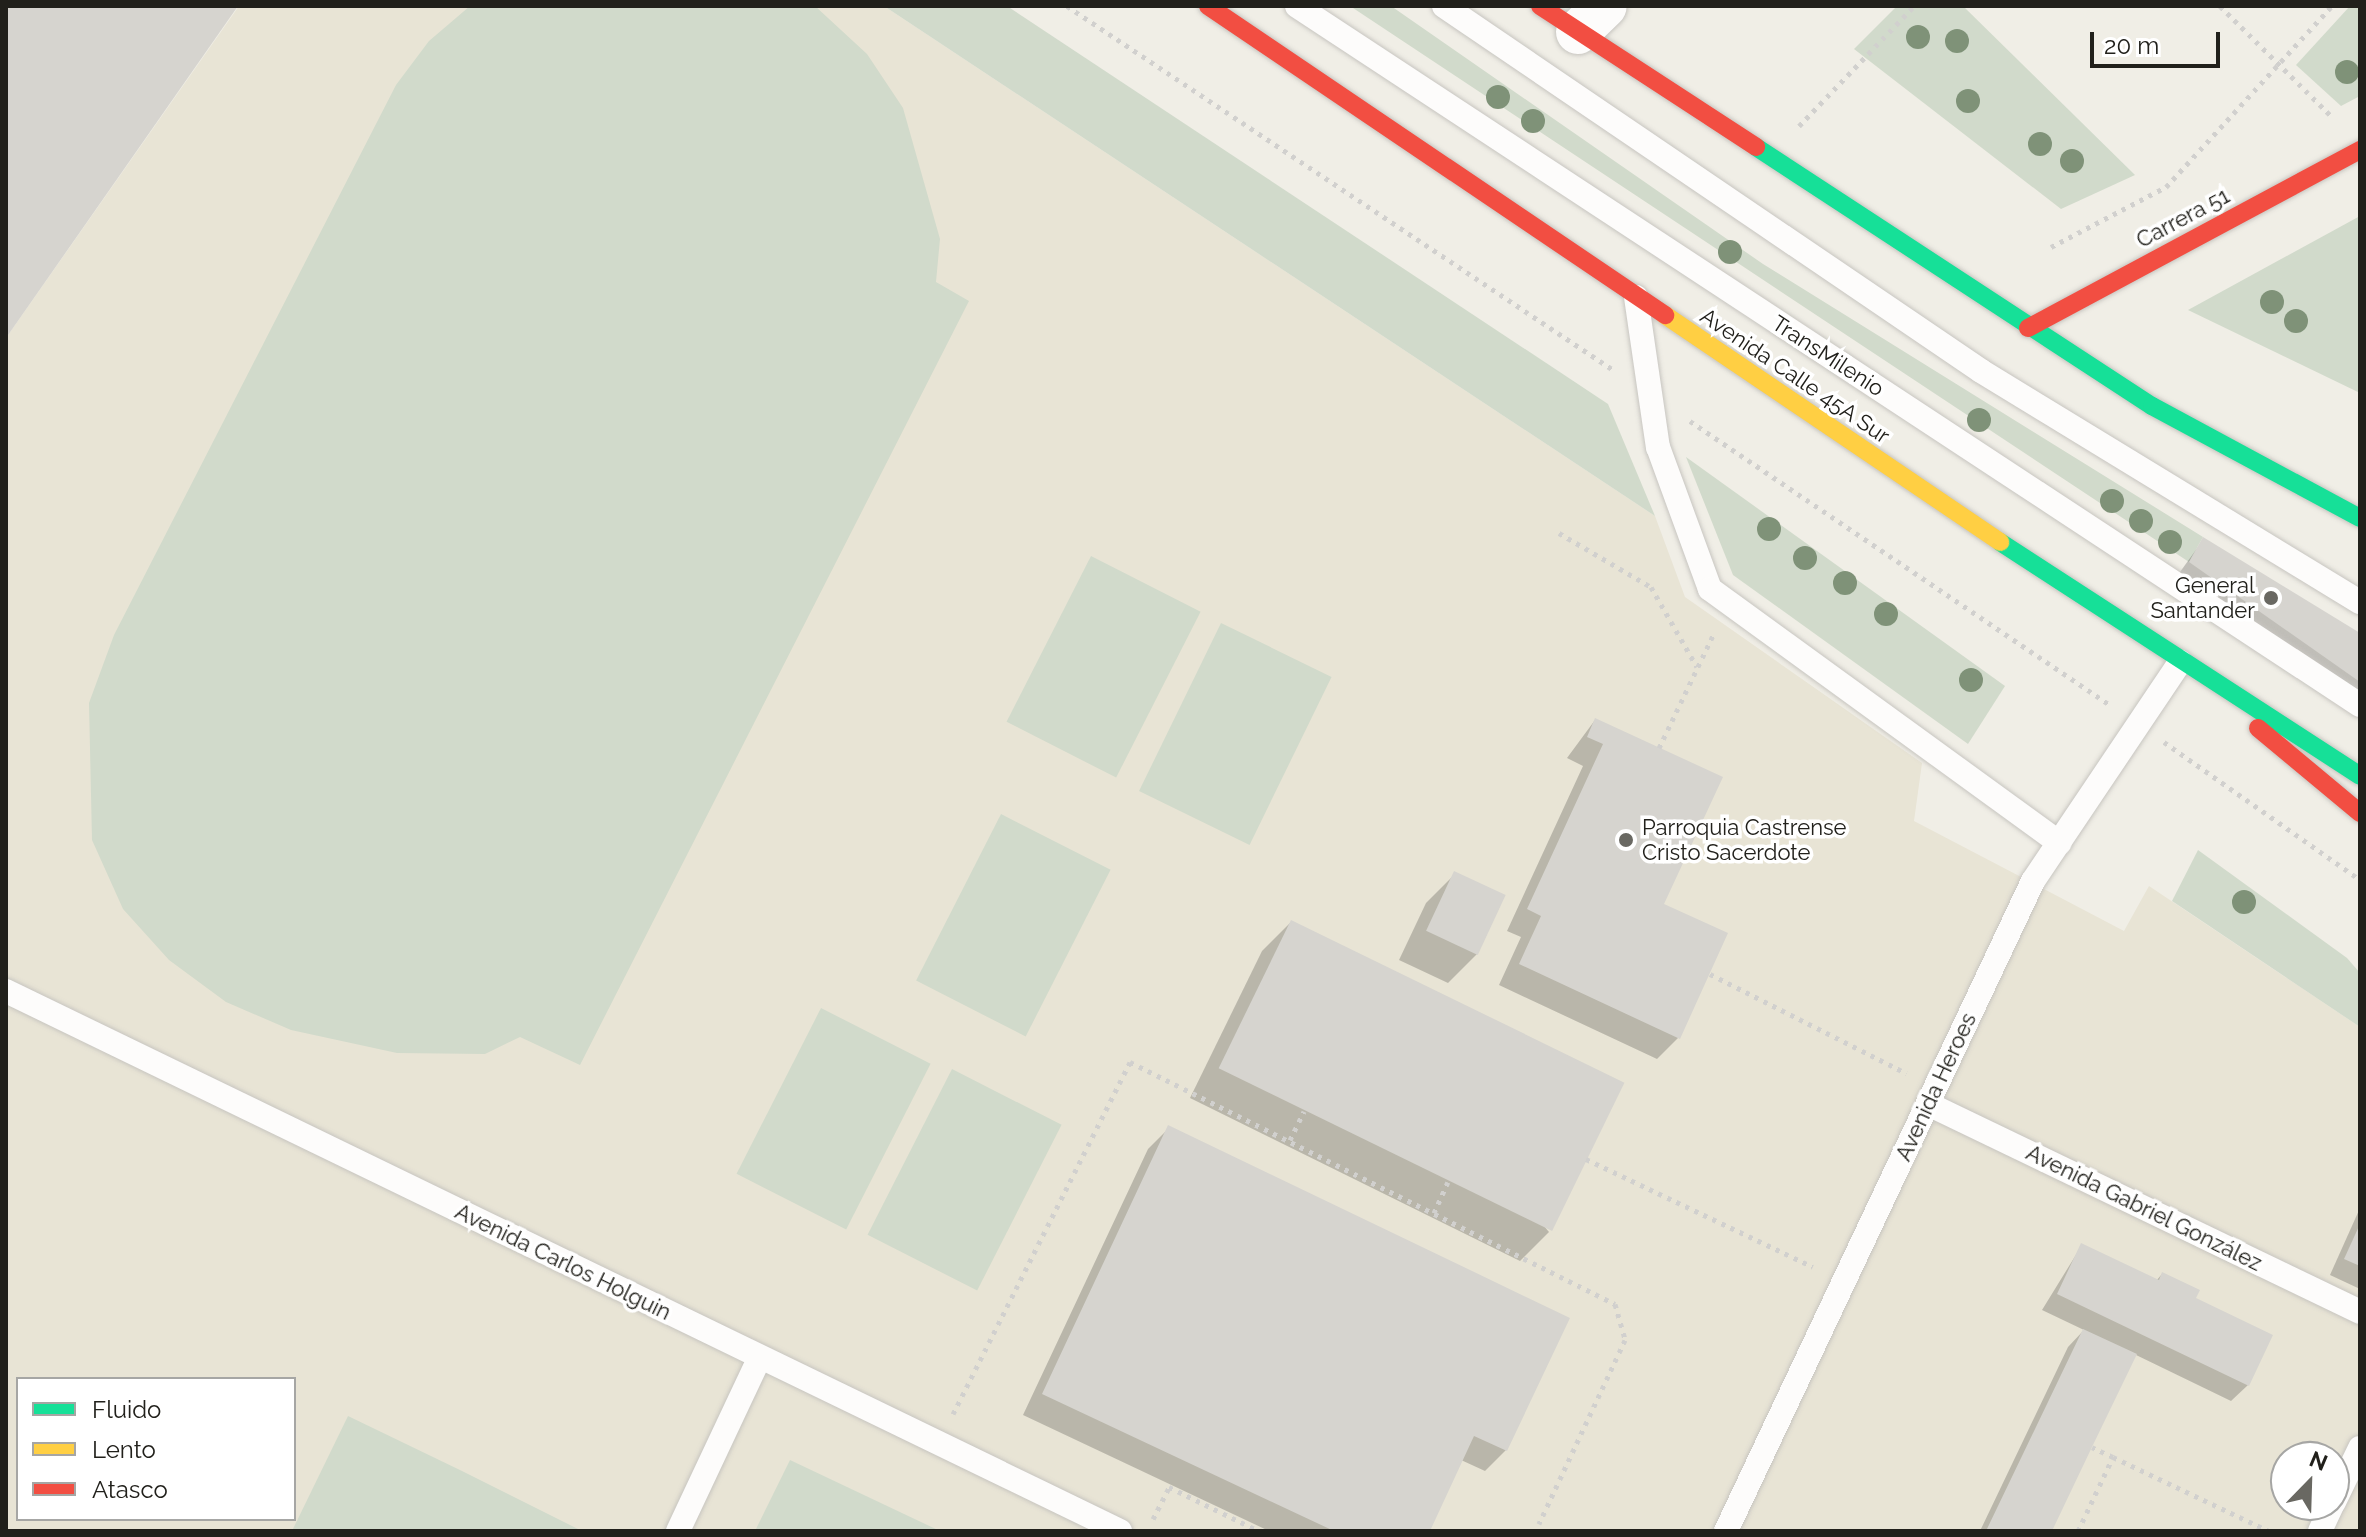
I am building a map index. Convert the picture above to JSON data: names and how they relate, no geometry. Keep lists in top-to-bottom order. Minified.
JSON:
{"streets":{"main road":["Carrera 51","Avenida Calle 45A Sur"],"lane":["TransMilenio","Avenida Heroes","Avenida Gabriel González","Avenida Carlos Holguin"]},"crossings":[["Avenida Calle 45A Sur","Avenida Heroes"],["Avenida Heroes","Avenida Gabriel González"]],"places":["General Santander","Parroquia Castrense Cristo Sacerdote"],"legend":["Fluido","Lento","Atasco"],"scale_bar":"20 m","north":"top right"}
